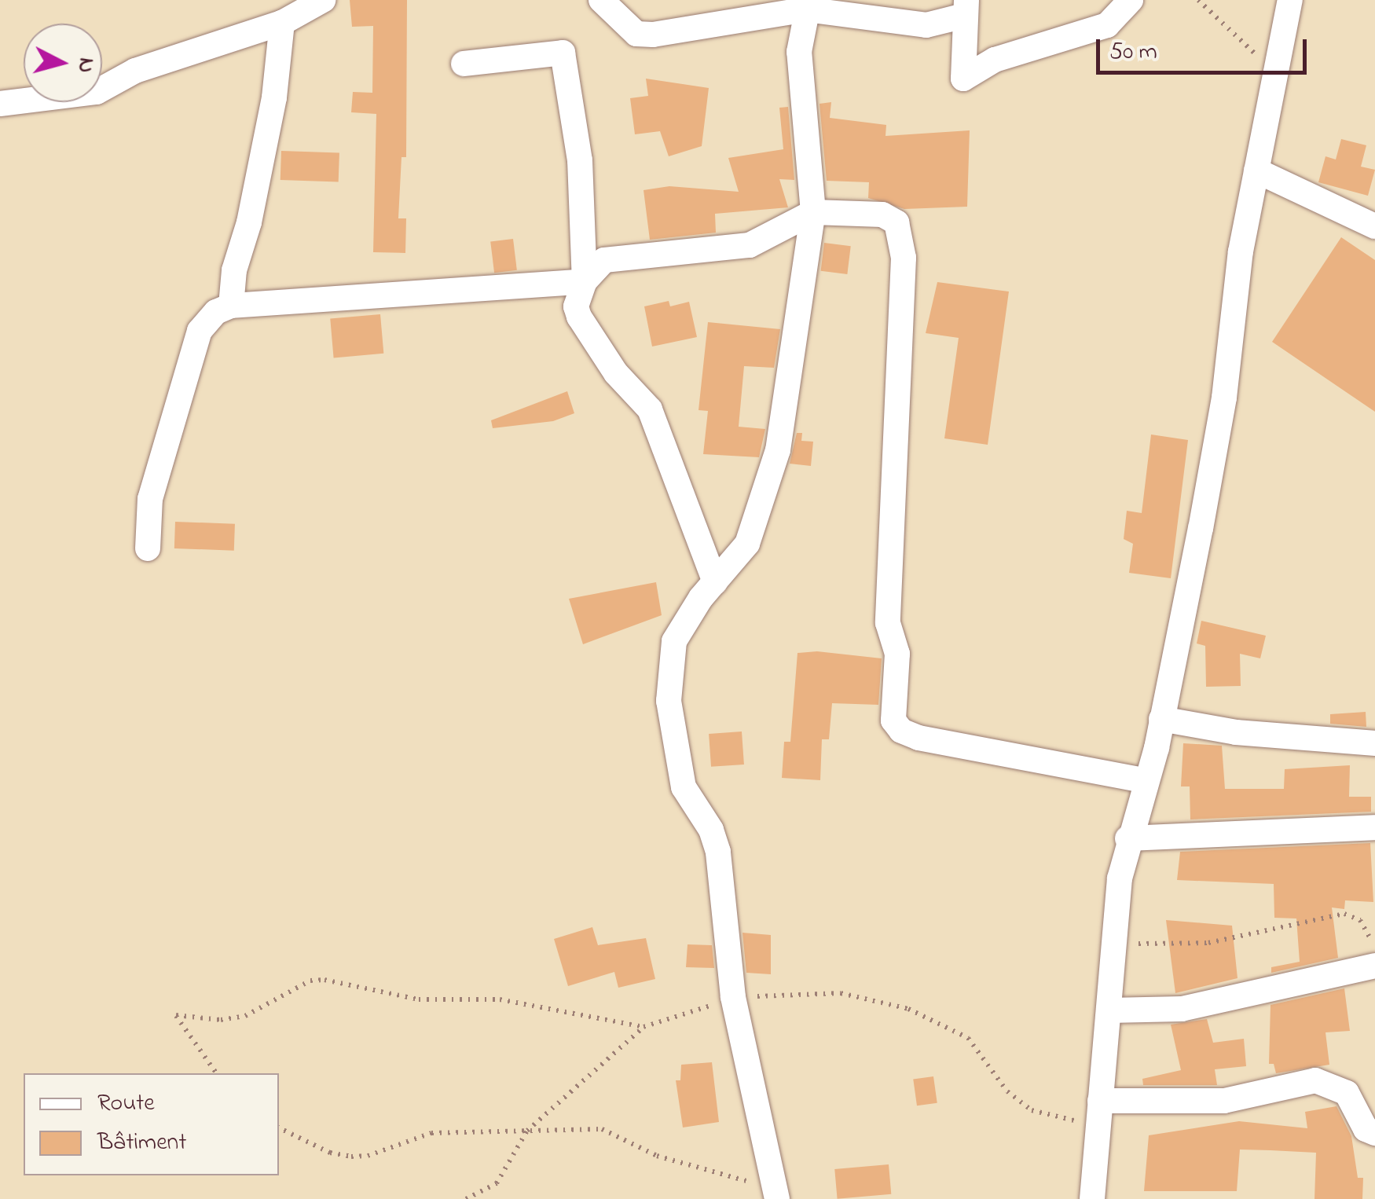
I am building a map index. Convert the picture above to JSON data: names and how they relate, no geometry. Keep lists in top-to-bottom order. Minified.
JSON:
{"legend":["Route","Bâtiment"],"scale_bar":"50 m","north":"right"}
